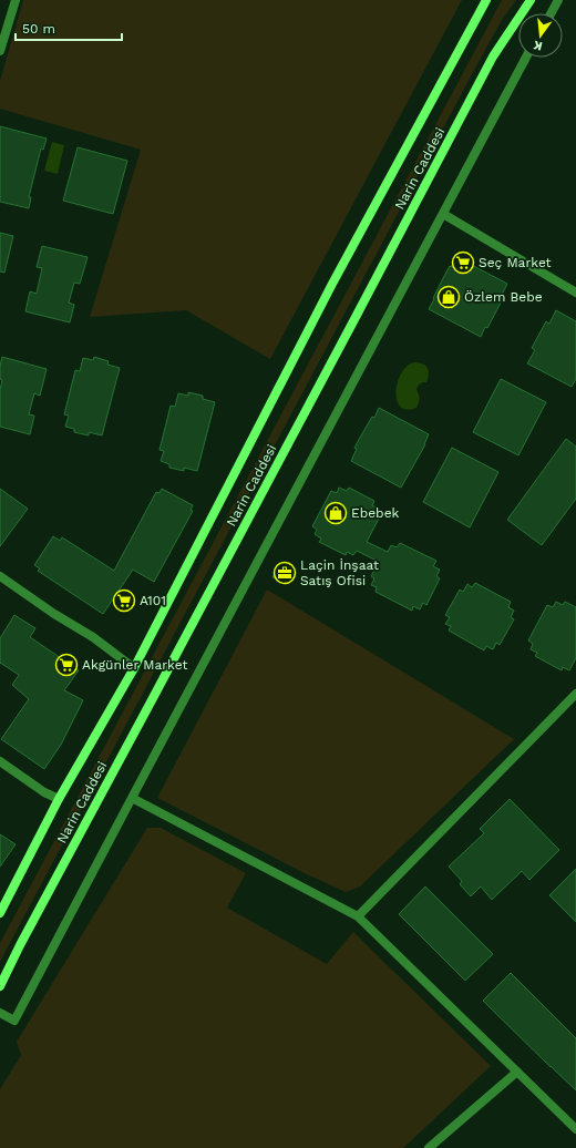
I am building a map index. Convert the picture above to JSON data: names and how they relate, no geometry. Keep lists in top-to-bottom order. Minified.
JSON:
{"streets":{"main road":["Narin Caddesi"]},"places":{"supermarket":["Seç Market","A101","Akgünler Market"],"shop":["Özlem Bebe","Ebebek"],"office":["Laçin İnşaat Satış Ofisi"]},"scale_bar":"50 m","north":"bottom"}
